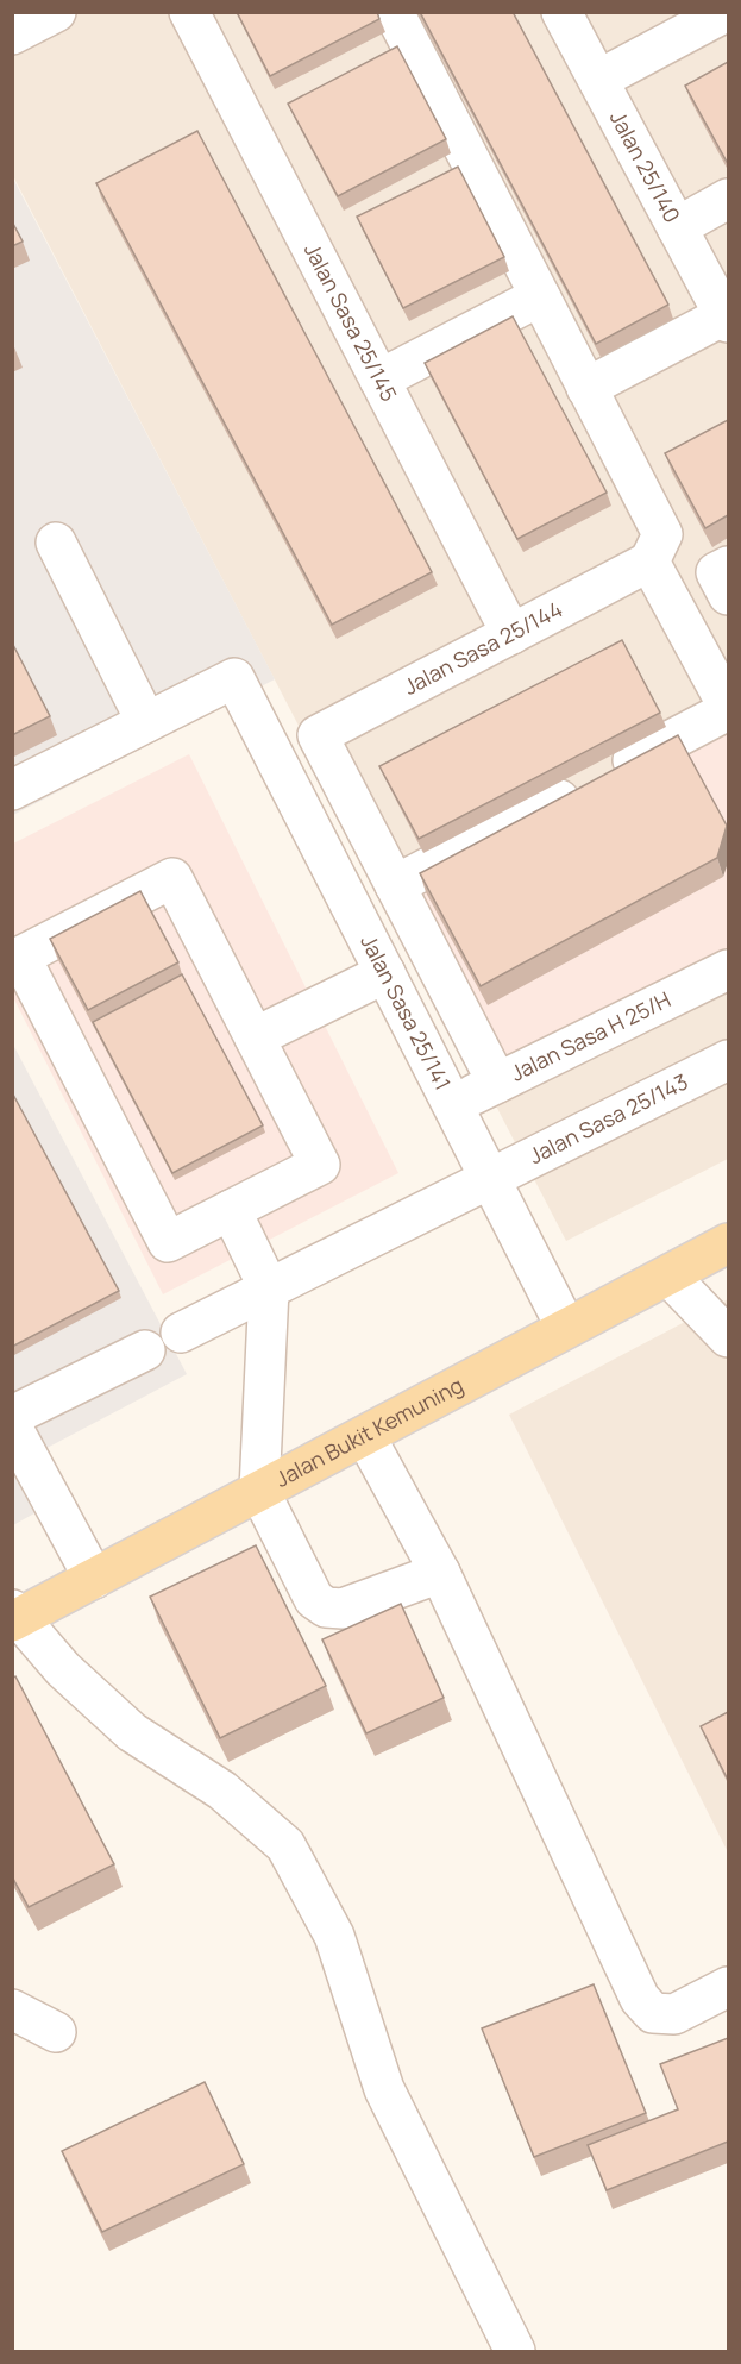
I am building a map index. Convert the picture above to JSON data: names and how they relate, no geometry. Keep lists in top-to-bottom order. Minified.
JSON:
{"streets":{"main road":["Jalan Bukit Kemuning"],"street":["Jalan 25/140","Jalan Sasa 25/145","Jalan Sasa 25/144","Jalan Sasa 25/141","Jalan Sasa H 25/H","Jalan Sasa 25/143"]},"crossings":[["Jalan Sasa 25/145","Jalan Sasa 25/144"],["Jalan Sasa 25/141","Jalan Sasa H 25/H"],["Jalan Sasa 25/141","Jalan Sasa 25/143"],["Jalan Sasa 25/141","Jalan Bukit Kemuning"]]}
